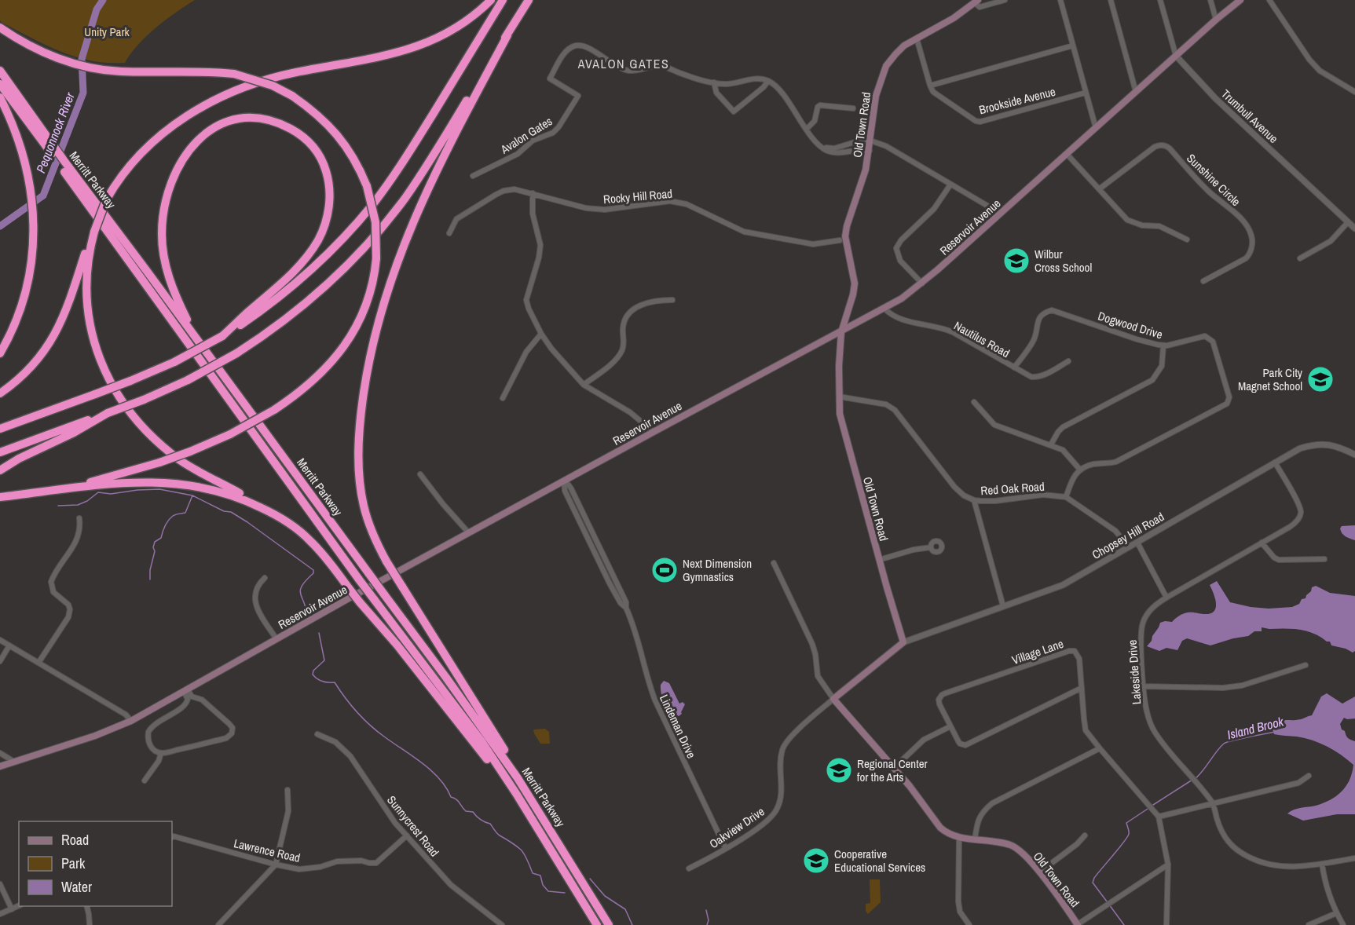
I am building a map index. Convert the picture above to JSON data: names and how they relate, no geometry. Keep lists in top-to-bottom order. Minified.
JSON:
{"streets":{"highway":["Merritt Parkway"],"main road":["Old Town Road","Reservoir Avenue"],"street":["Brookside Avenue","Trumbull Avenue","Avalon Gates","Sunshine Circle","Rocky Hill Road","Dogwood Drive","Nautilus Road","Red Oak Road","Chopsey Hill Road","Village Lane","Lakeside Drive","Lindeman Drive","Sunnycrest Road","Oakview Drive","Lawrence Road"]},"crossings":[["Trumbull Avenue","Reservoir Avenue"],["Old Town Road","Reservoir Avenue"],["Old Town Road","Red Oak Road"],["Old Town Road","Chopsey Hill Road"],["Old Town Road","Oakview Drive"],["Reservoir Avenue","Nautilus Road"],["Reservoir Avenue","Lindeman Drive"],["Dogwood Drive","Nautilus Road"],["Red Oak Road","Chopsey Hill Road"],["Chopsey Hill Road","Lakeside Drive"],["Lindeman Drive","Oakview Drive"],["Sunnycrest Road","Lawrence Road"]],"districts":["AVALON GATES"],"water":["Pequonnock River","Island Brook"],"parks":["Unity Park"],"places":{"school or university":["Wilbur Cross School","Park City Magnet School","Regional Center for the Arts","Cooperative Educational Services"],"sports":["Next Dimension Gymnastics"]},"legend":["Road","Park","Water"]}
